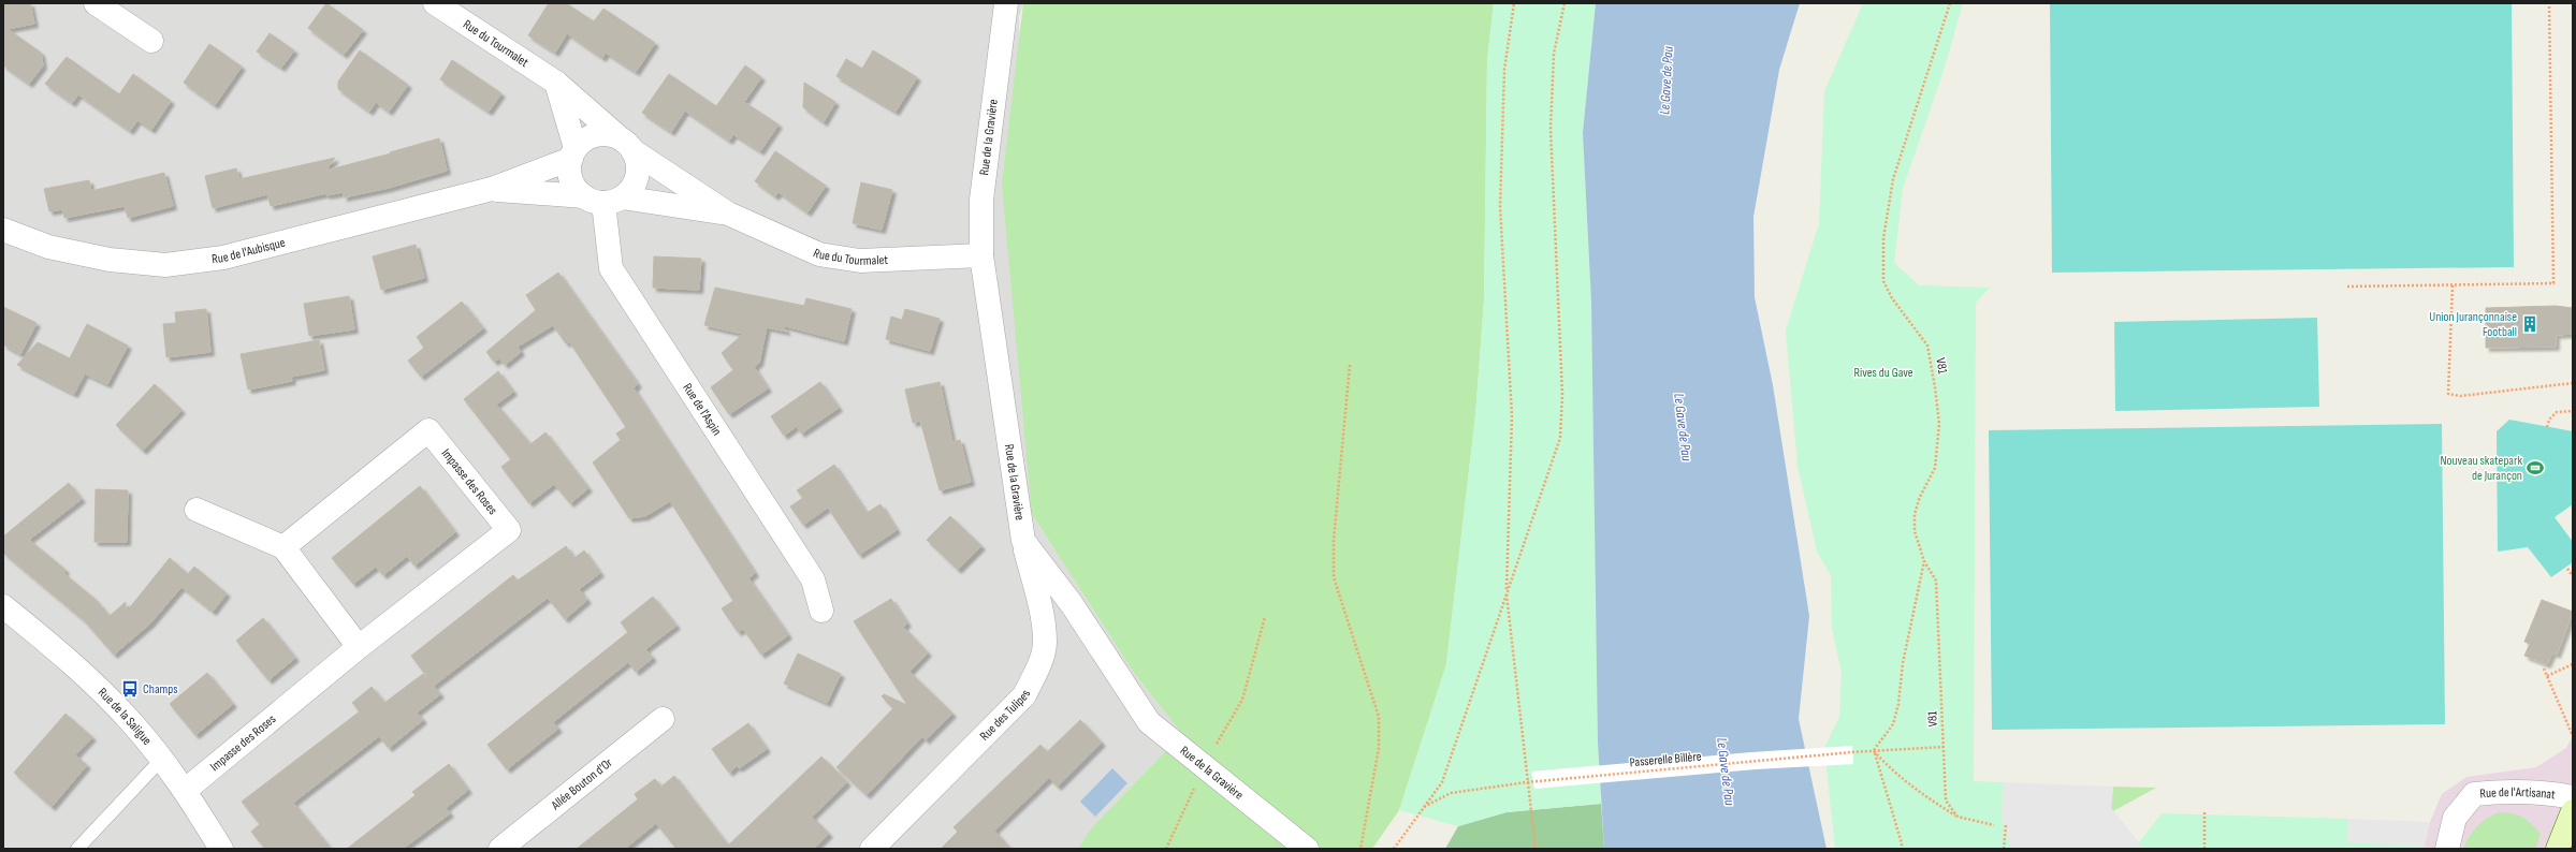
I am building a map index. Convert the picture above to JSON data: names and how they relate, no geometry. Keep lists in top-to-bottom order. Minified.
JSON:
{"streets":{"street":["Rue du Tourmalet","Rue de la Gravière","Rue de l'Aubisque","Rue de l'Aspin","Impasse des Roses","Rue des Tulipes","Rue de la Saligue","Allée Bouton d'Or","Rue de l'Artisanat"],"path":["V81","Passerelle Billère"]},"crossings":[["Rue du Tourmalet","Rue de la Gravière"],["Rue du Tourmalet","Rue de l'Aubisque"],["Rue du Tourmalet","Rue de l'Aspin"],["Rue de la Gravière","Rue des Tulipes"],["Rue de l'Aubisque","Rue de l'Aspin"],["V81","Passerelle Billère"],["Impasse des Roses","Rue de la Saligue"]],"water":["Le Gave de Pau"],"parks":["Rives du Gave"],"places":{"building":["Union Jurançonnaise Football"],"sports":["Nouveau skatepark de Jurançon"],"bus stop":["Champs"]}}
